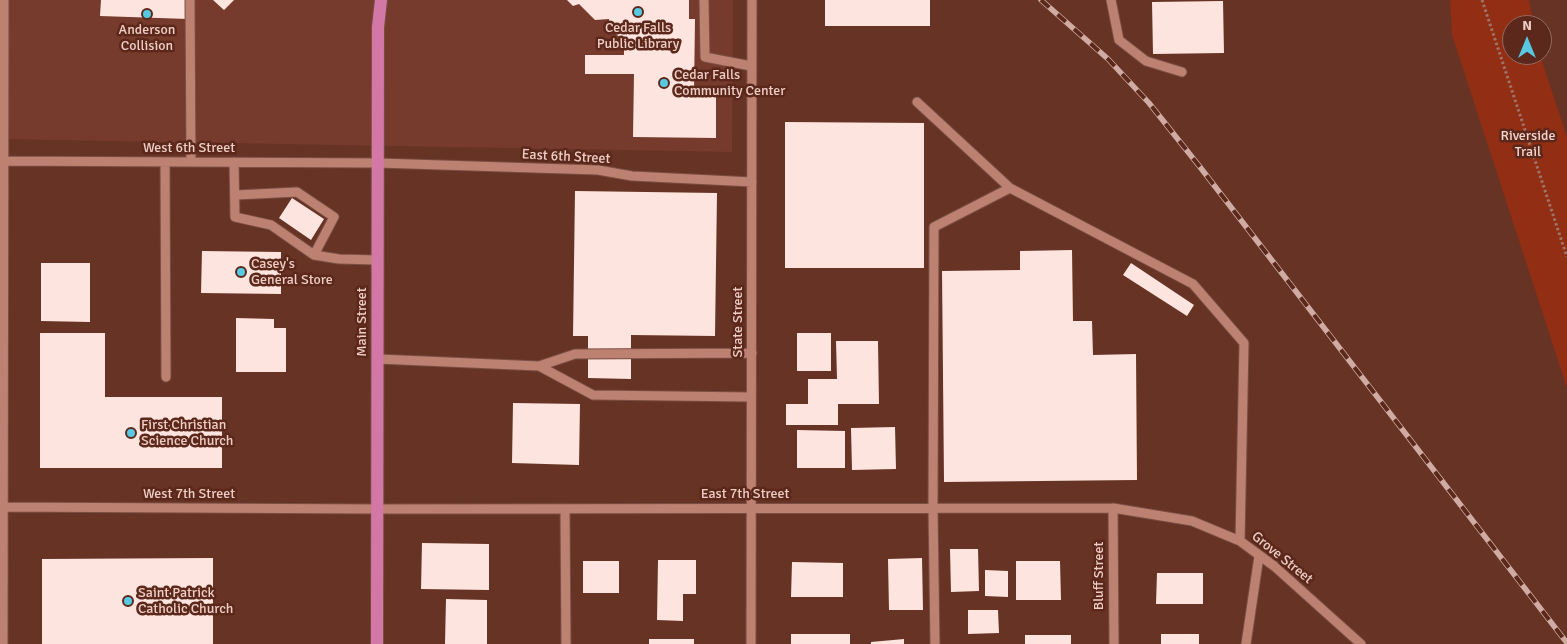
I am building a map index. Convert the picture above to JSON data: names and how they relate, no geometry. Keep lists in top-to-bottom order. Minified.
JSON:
{"streets":{"main road":["Main Street"],"street":["West 6th Street","East 6th Street","State Street","West 7th Street","East 7th Street","Grove Street","Bluff Street"]},"crossings":[["West 6th Street","East 6th Street"],["West 6th Street","Main Street"],["East 6th Street","Main Street"],["East 6th Street","State Street"],["Main Street","West 7th Street"],["Main Street","East 7th Street"],["State Street","East 7th Street"],["West 7th Street","East 7th Street"],["East 7th Street","Grove Street"],["East 7th Street","Bluff Street"],["Grove Street","Bluff Street"]],"parks":["Riverside Trail"],"places":["Cedar Falls Public Library","Anderson Collision","Cedar Falls Community Center","Casey's General Store","First Christian Science Church","Saint Patrick Catholic Church"],"north":"top"}
